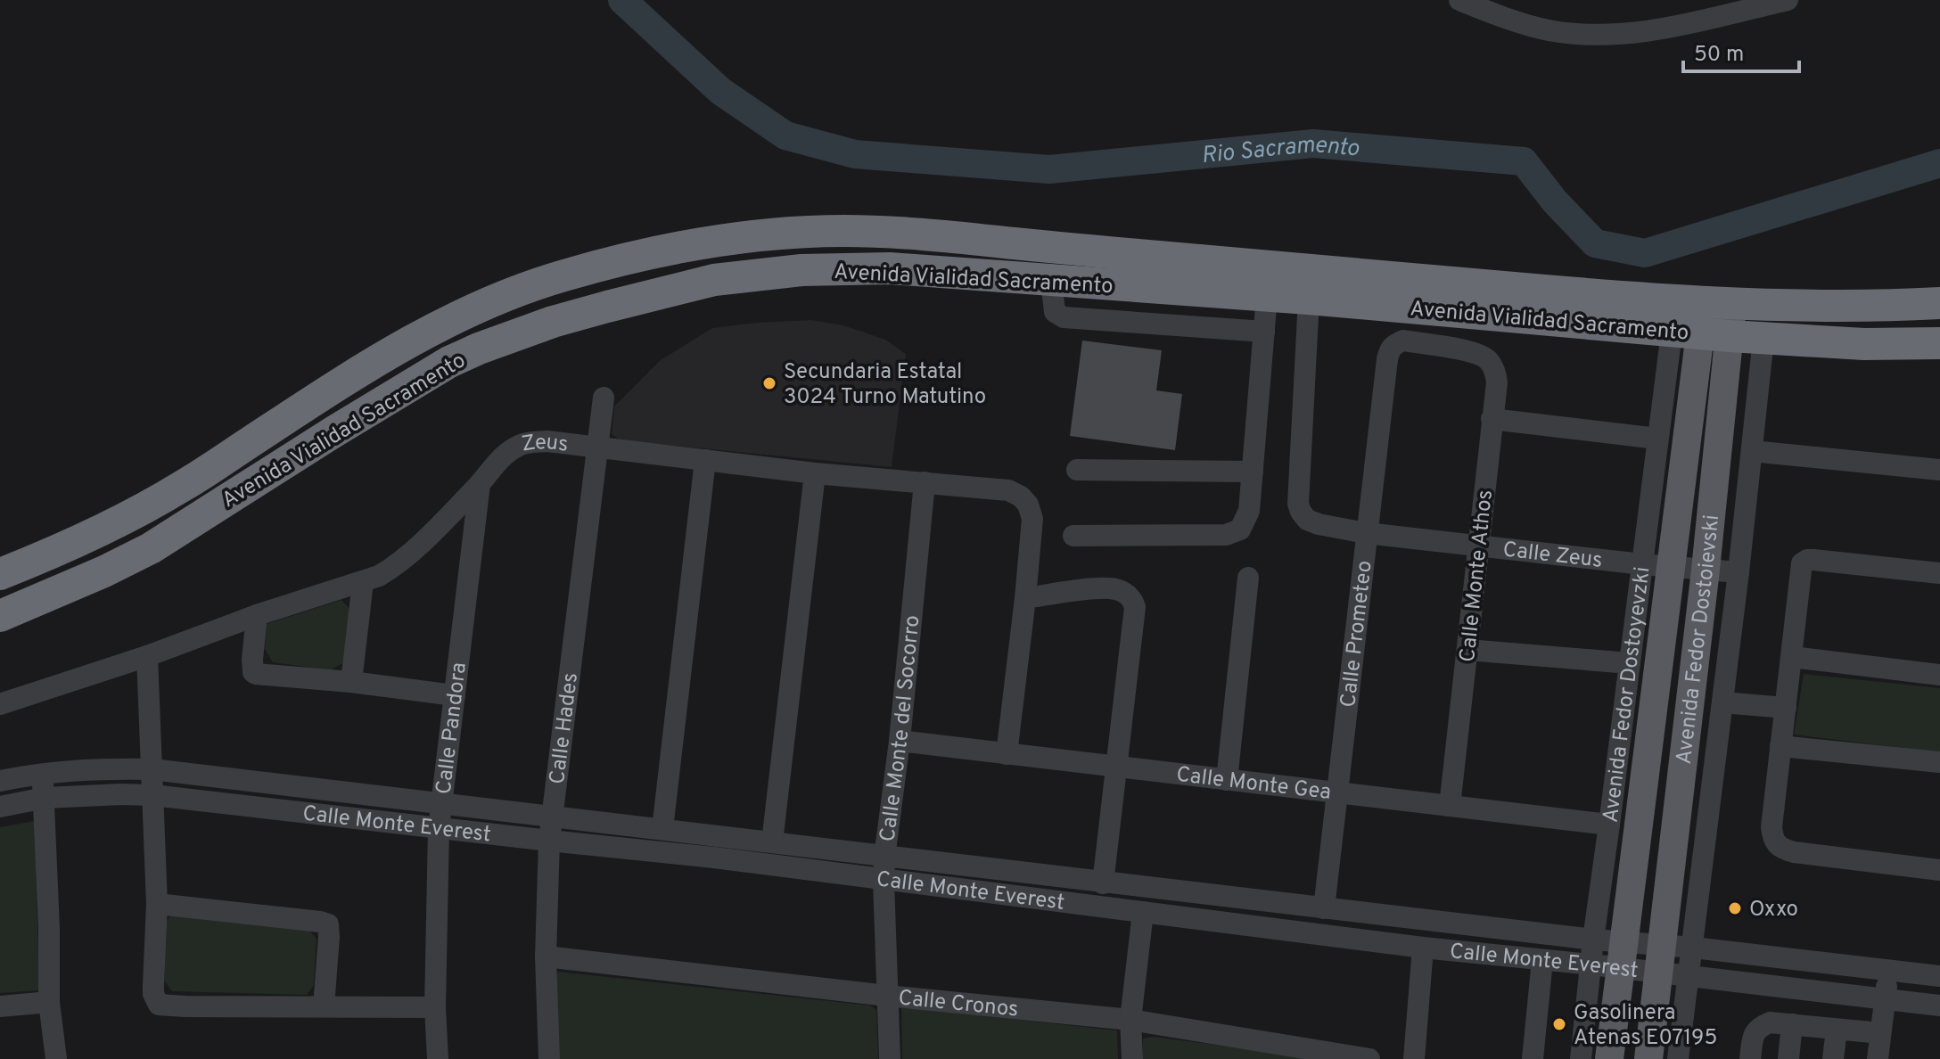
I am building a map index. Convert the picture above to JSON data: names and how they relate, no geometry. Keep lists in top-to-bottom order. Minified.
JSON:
{"streets":{"highway":["Avenida Vialidad Sacramento"],"main road":["Avenida Fedor Dostoievski","Avenida Fedor Dostoyevzki"],"street":["Zeus","Calle Zeus","Calle Monte Athos","Calle Prometeo","Calle Hades","Calle Monte del Socorro","Calle Pandora","Calle Monte Gea","Calle Monte Everest","Calle Cronos"]},"crossings":[["Avenida Vialidad Sacramento","Calle Zeus"],["Avenida Vialidad Sacramento","Avenida Fedor Dostoievski"],["Avenida Vialidad Sacramento","Avenida Fedor Dostoyevzki"],["Zeus","Calle Hades"],["Zeus","Calle Monte del Socorro"],["Zeus","Calle Pandora"],["Calle Zeus","Calle Monte Athos"],["Calle Zeus","Calle Prometeo"],["Calle Zeus","Avenida Fedor Dostoievski"],["Calle Zeus","Avenida Fedor Dostoyevzki"],["Calle Monte Athos","Calle Prometeo"],["Calle Monte Athos","Calle Monte Gea"],["Calle Prometeo","Calle Monte Gea"],["Calle Prometeo","Calle Monte Everest"],["Avenida Fedor Dostoievski","Avenida Fedor Dostoyevzki"],["Avenida Fedor Dostoievski","Calle Monte Everest"],["Avenida Fedor Dostoyevzki","Calle Monte Gea"],["Avenida Fedor Dostoyevzki","Calle Monte Everest"],["Calle Hades","Calle Monte Everest"],["Calle Hades","Calle Cronos"],["Calle Monte del Socorro","Calle Monte Gea"],["Calle Monte del Socorro","Calle Monte Everest"],["Calle Monte del Socorro","Calle Cronos"],["Calle Pandora","Calle Monte Everest"]],"water":["Rio Sacramento"],"places":["Secundaria Estatal 3024 Turno Matutino","Oxxo","Gasolinera Atenas E07195"],"scale_bar":"50 m"}
